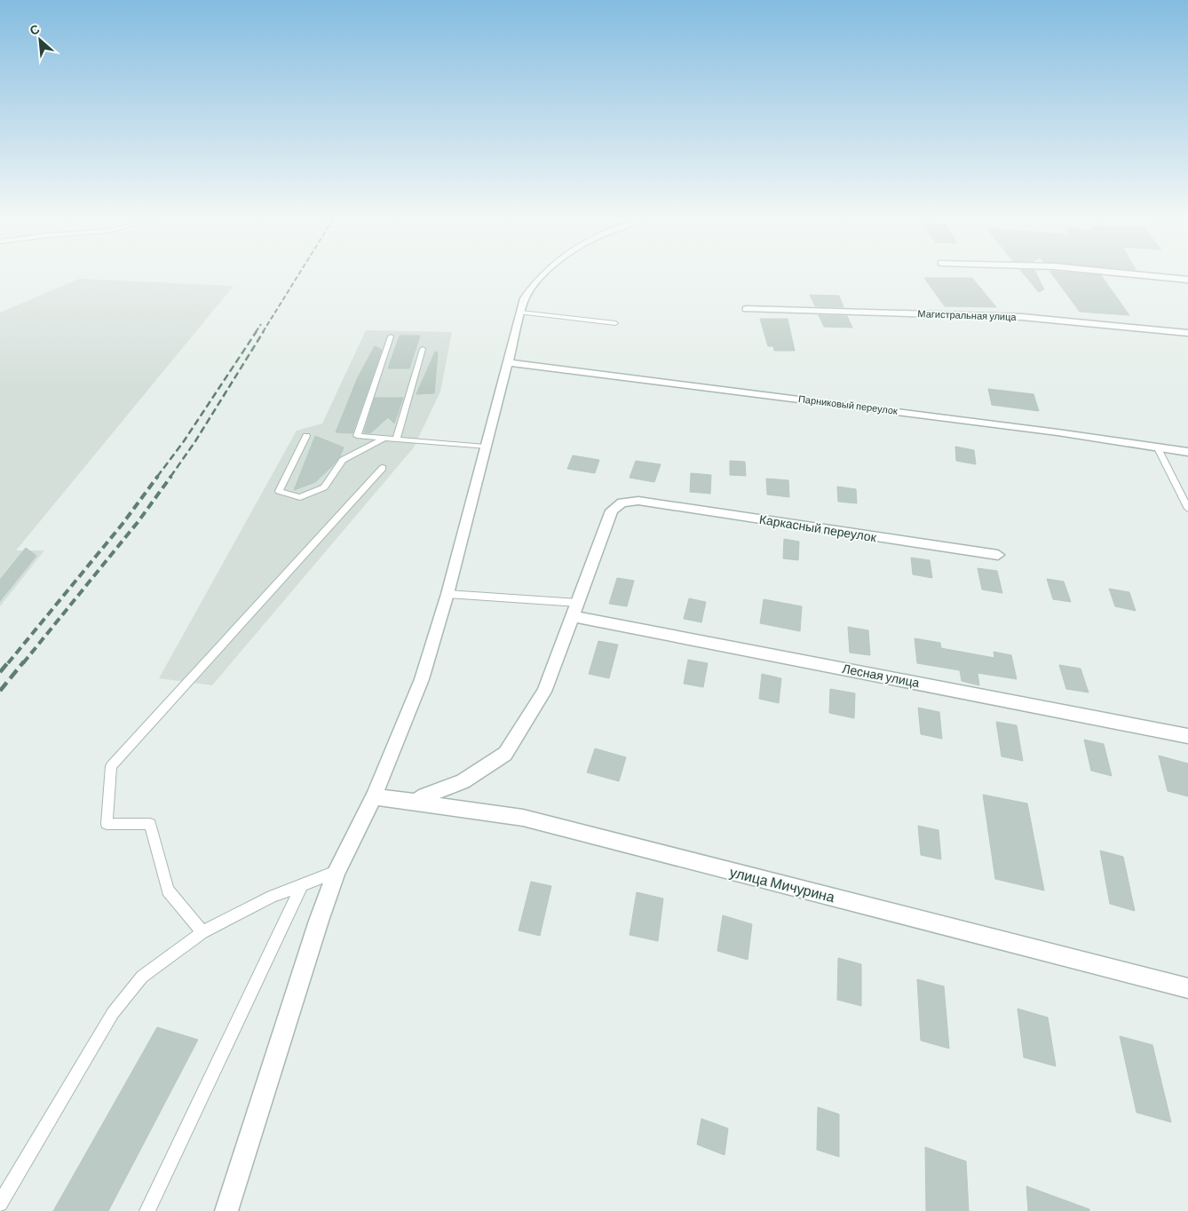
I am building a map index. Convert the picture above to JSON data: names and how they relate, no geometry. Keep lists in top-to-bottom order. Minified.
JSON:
{"streets":{"street":["Магистральная улица","Парниковый переулок","Каркасный переулок","Лесная улица","улица Мичурина"]},"crossings":[["Каркасный переулок","Лесная улица"]],"north":"top left"}
